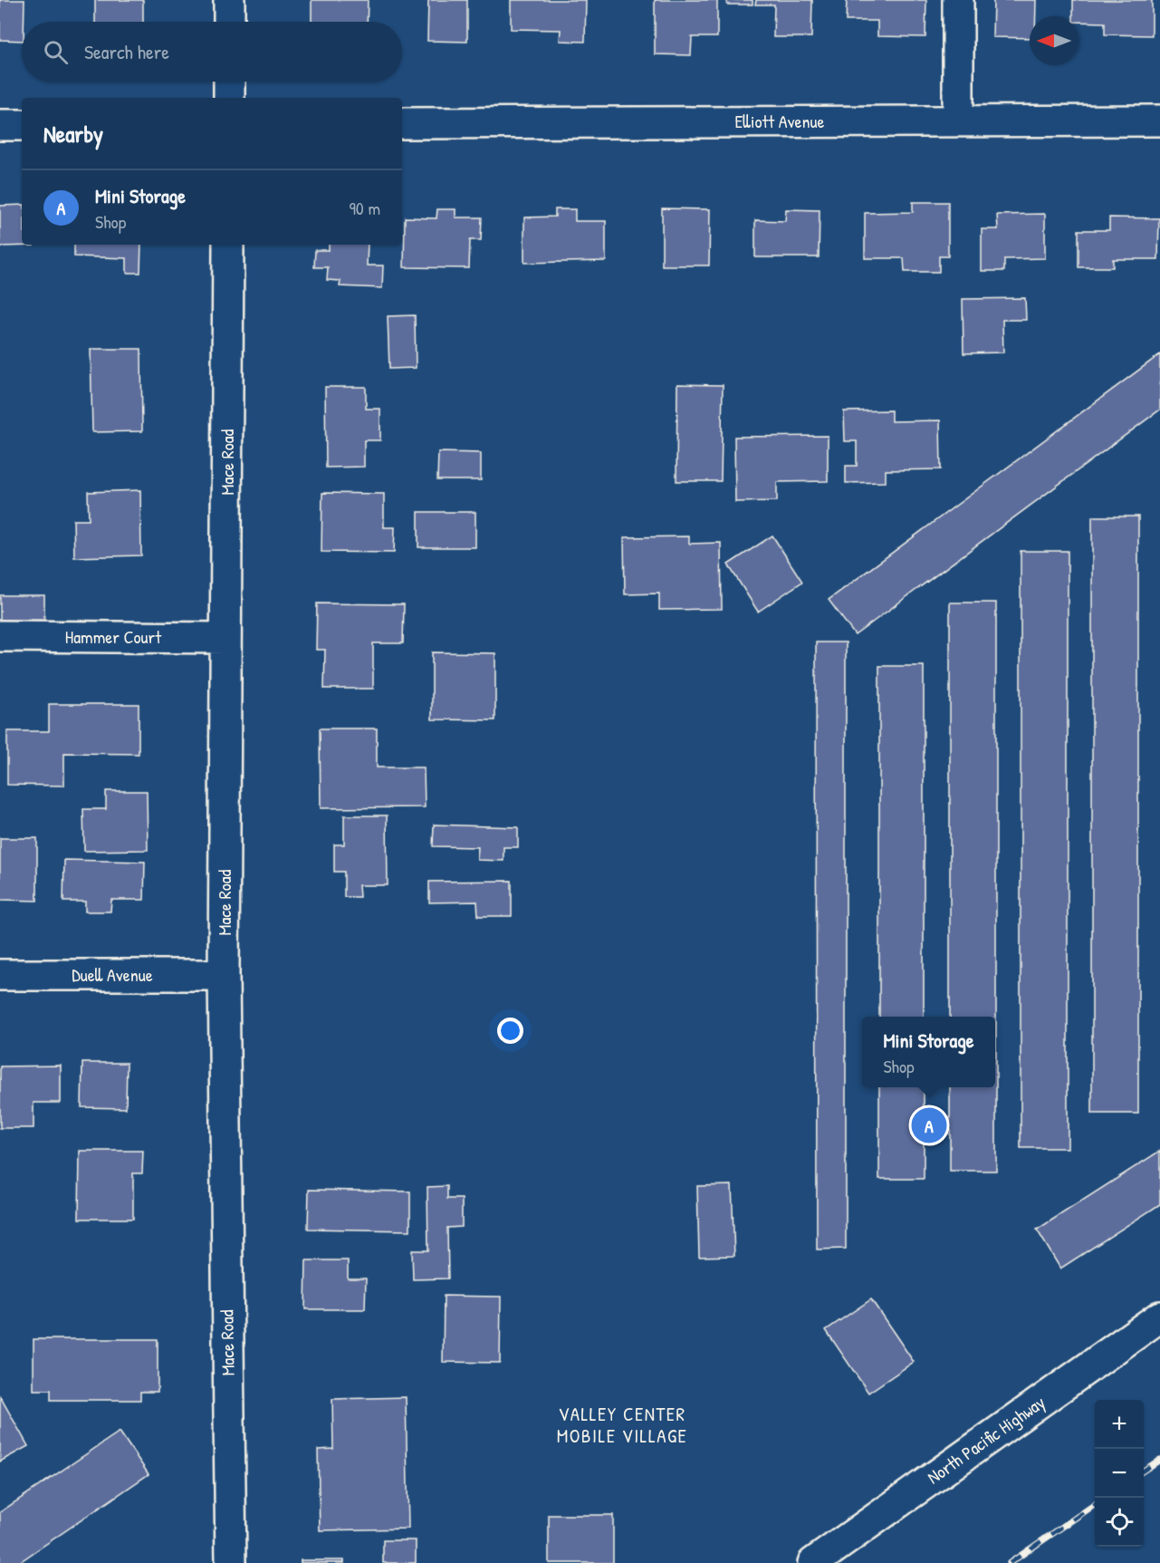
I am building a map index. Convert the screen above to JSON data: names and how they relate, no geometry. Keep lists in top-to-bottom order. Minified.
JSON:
{"streets":{"street":["Elliott Avenue","Mace Road","Hammer Court","Duell Avenue","North Pacific Highway"]},"crossings":[["Mace Road","Hammer Court"],["Mace Road","Duell Avenue"]],"districts":["VALLEY CENTER MOBILE VILLAGE"],"north":"left","page":{"search":"Search here","heading":"Nearby","list":[{"mark":"A","name":"Mini Storage","note":"Shop","value":"90 m"}],"popup":["Mini Storage","Shop"],"pins":"A","map_buttons":["+","−"]}}
